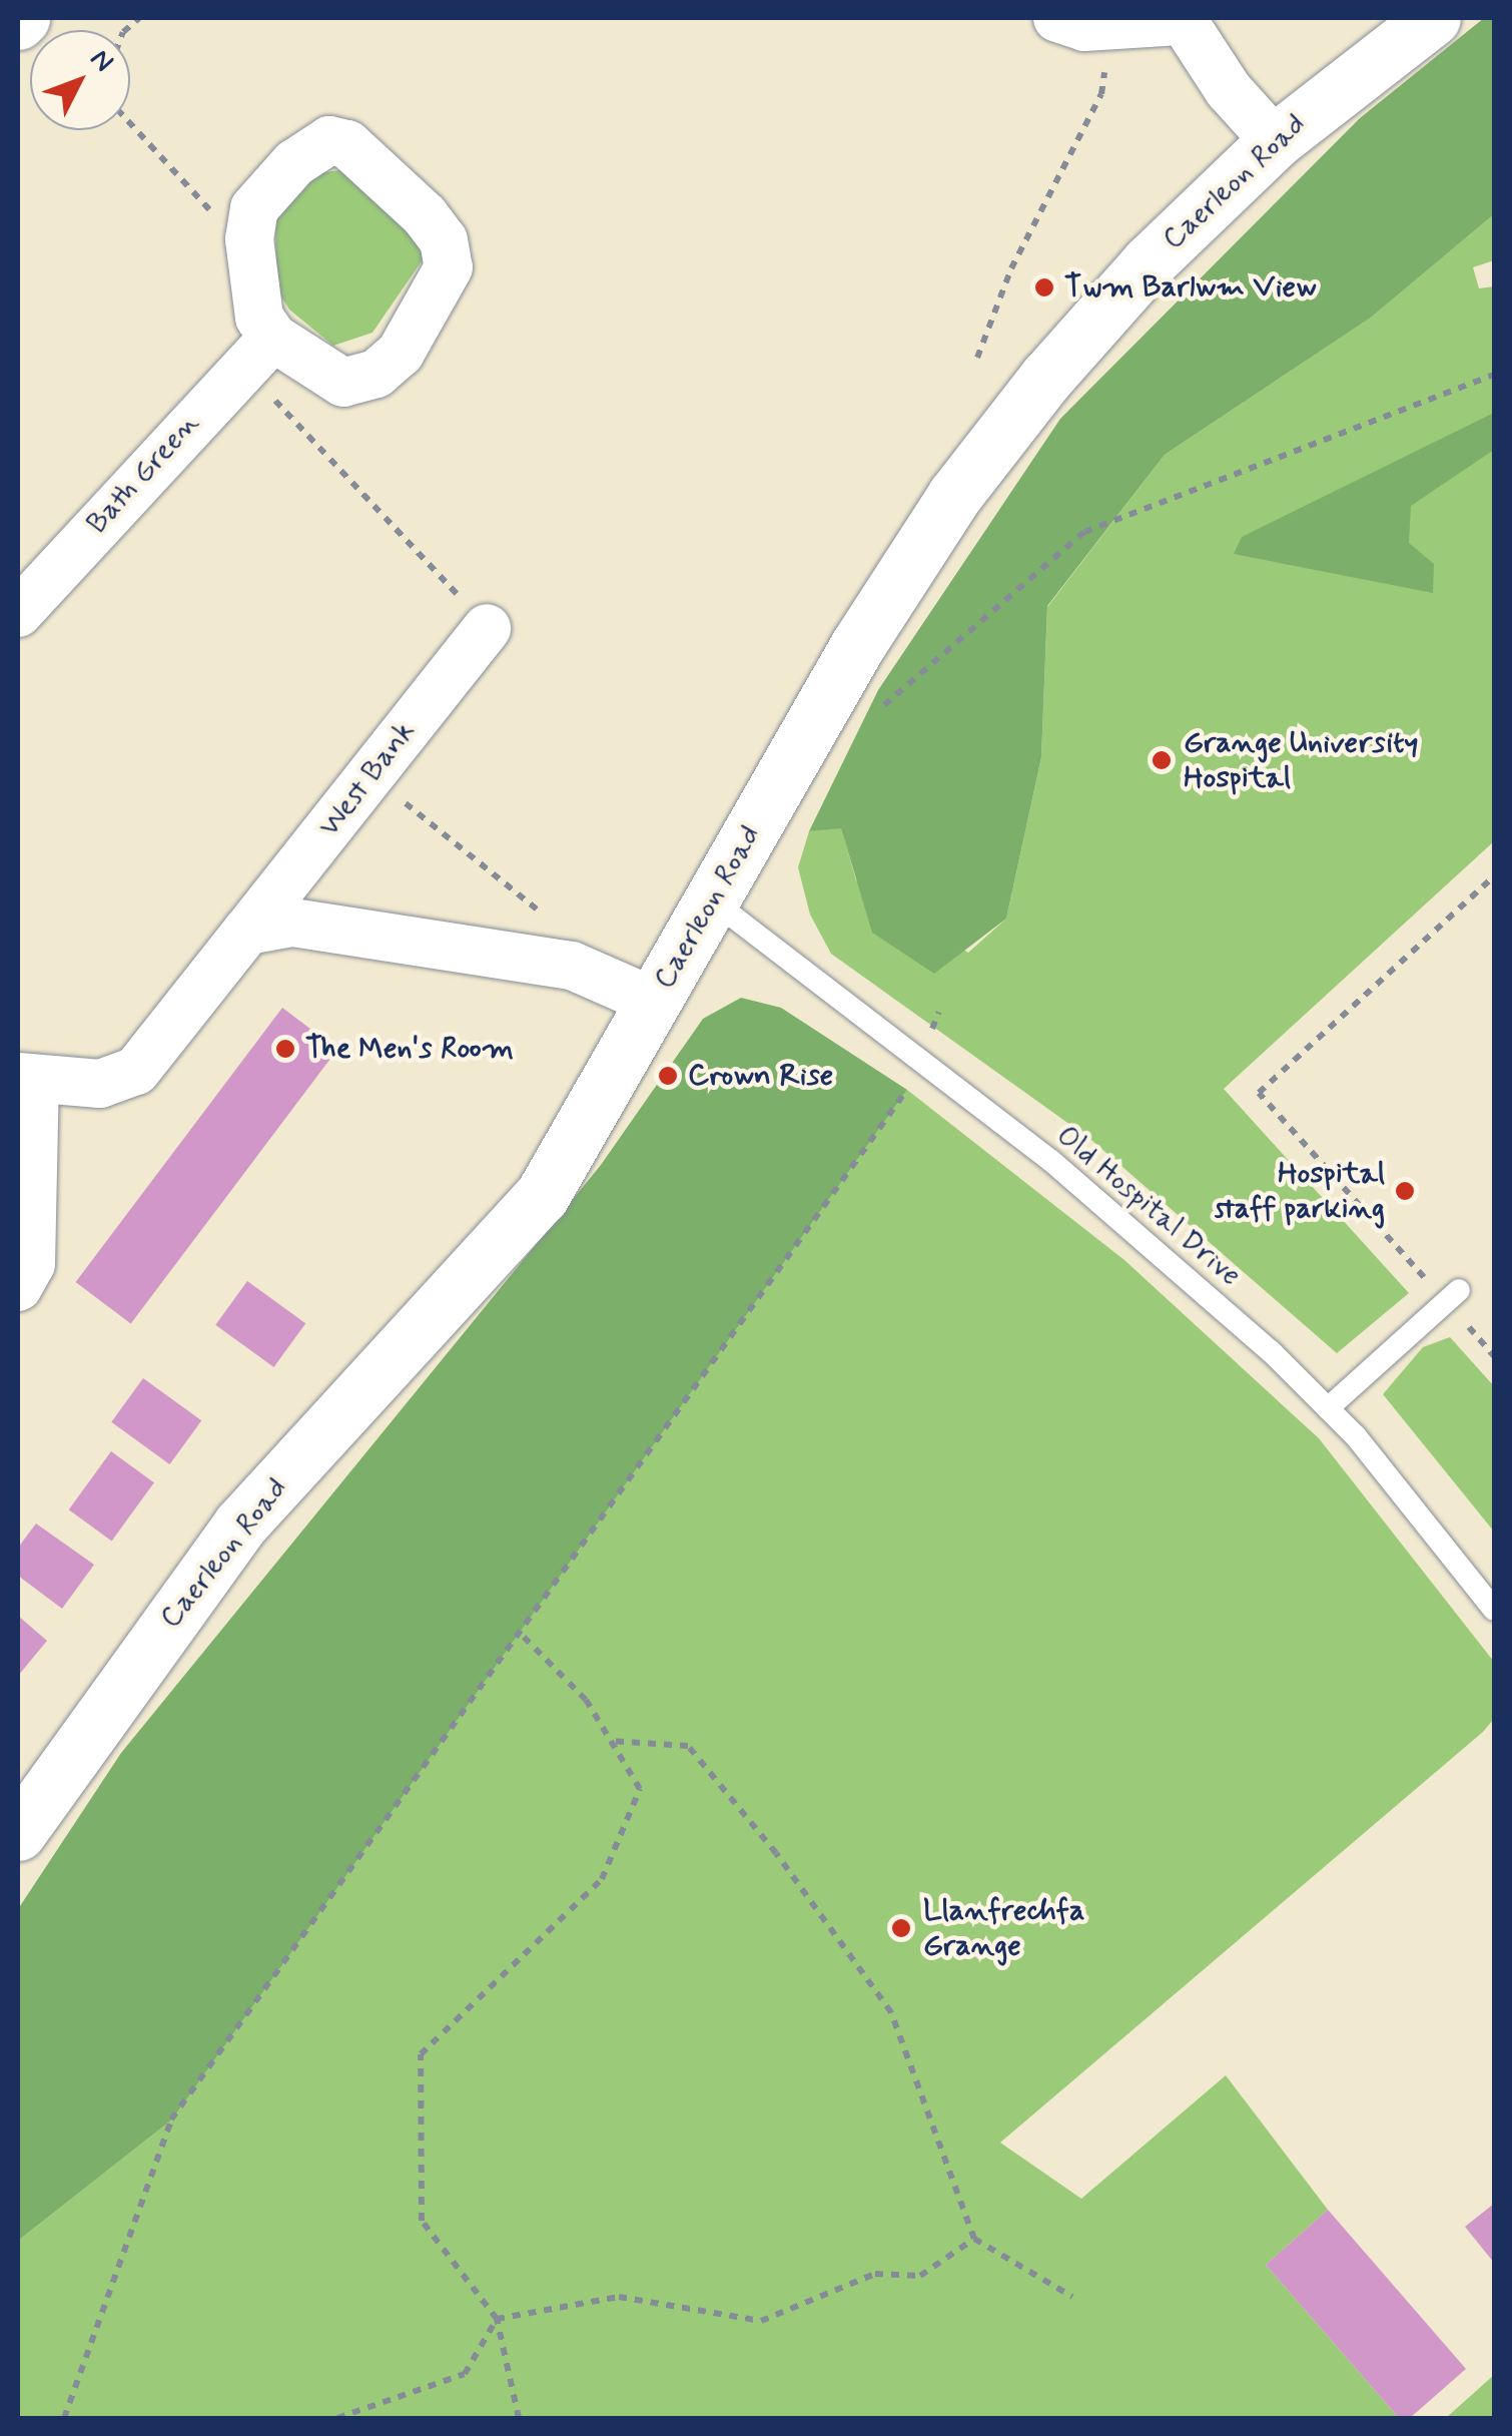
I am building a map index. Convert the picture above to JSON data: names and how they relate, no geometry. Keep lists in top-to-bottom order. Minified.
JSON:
{"streets":{"main road":["Caerleon Road"],"street":["Bath Green","West Bank"],"lane":["Old Hospital Drive"]},"crossings":[["Caerleon Road","Old Hospital Drive"]],"places":["Twm Barlwm View","Grange University Hospital","The Men's Room","Crown Rise","Hospital staff parking","Llanfrechfa Grange"],"north":"top right"}
